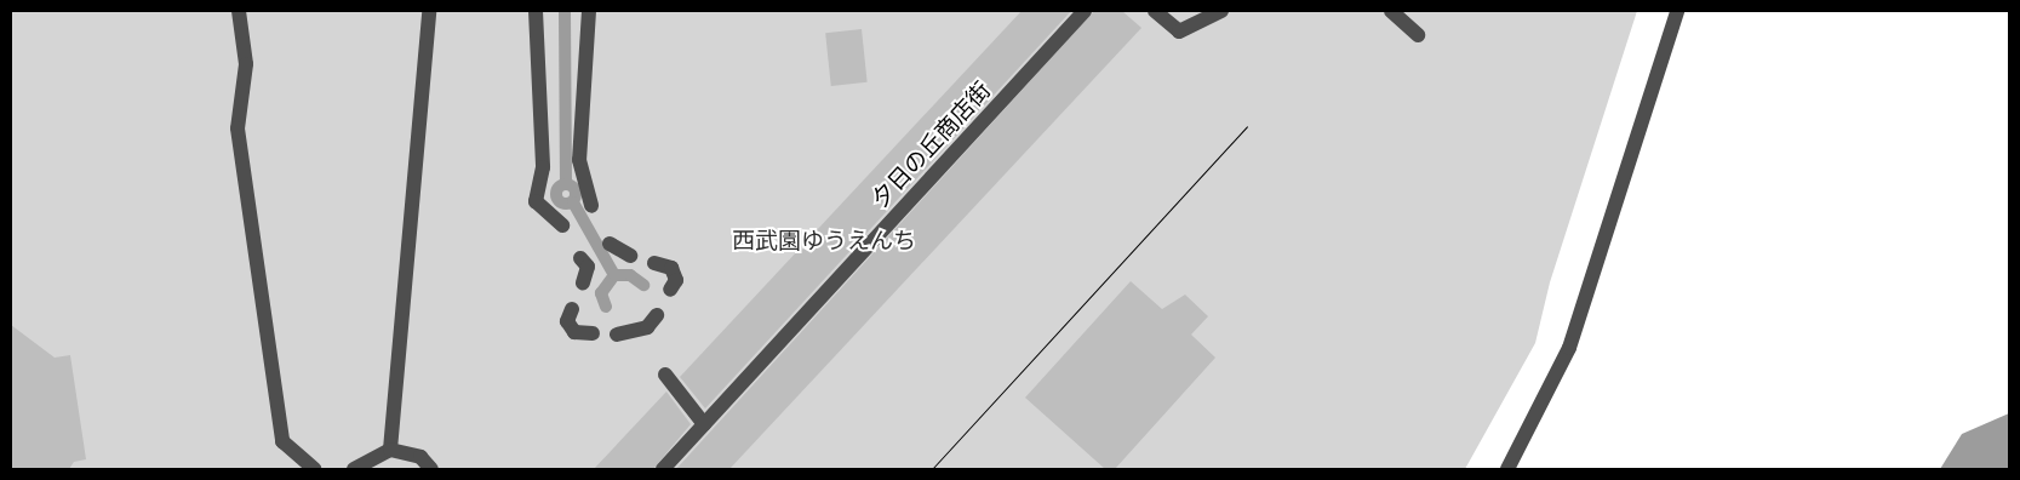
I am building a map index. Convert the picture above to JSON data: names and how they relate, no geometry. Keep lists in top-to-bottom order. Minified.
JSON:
{"streets":{"street":["夕日の丘商店街"]},"parks":["西武園ゆうえんち"]}
